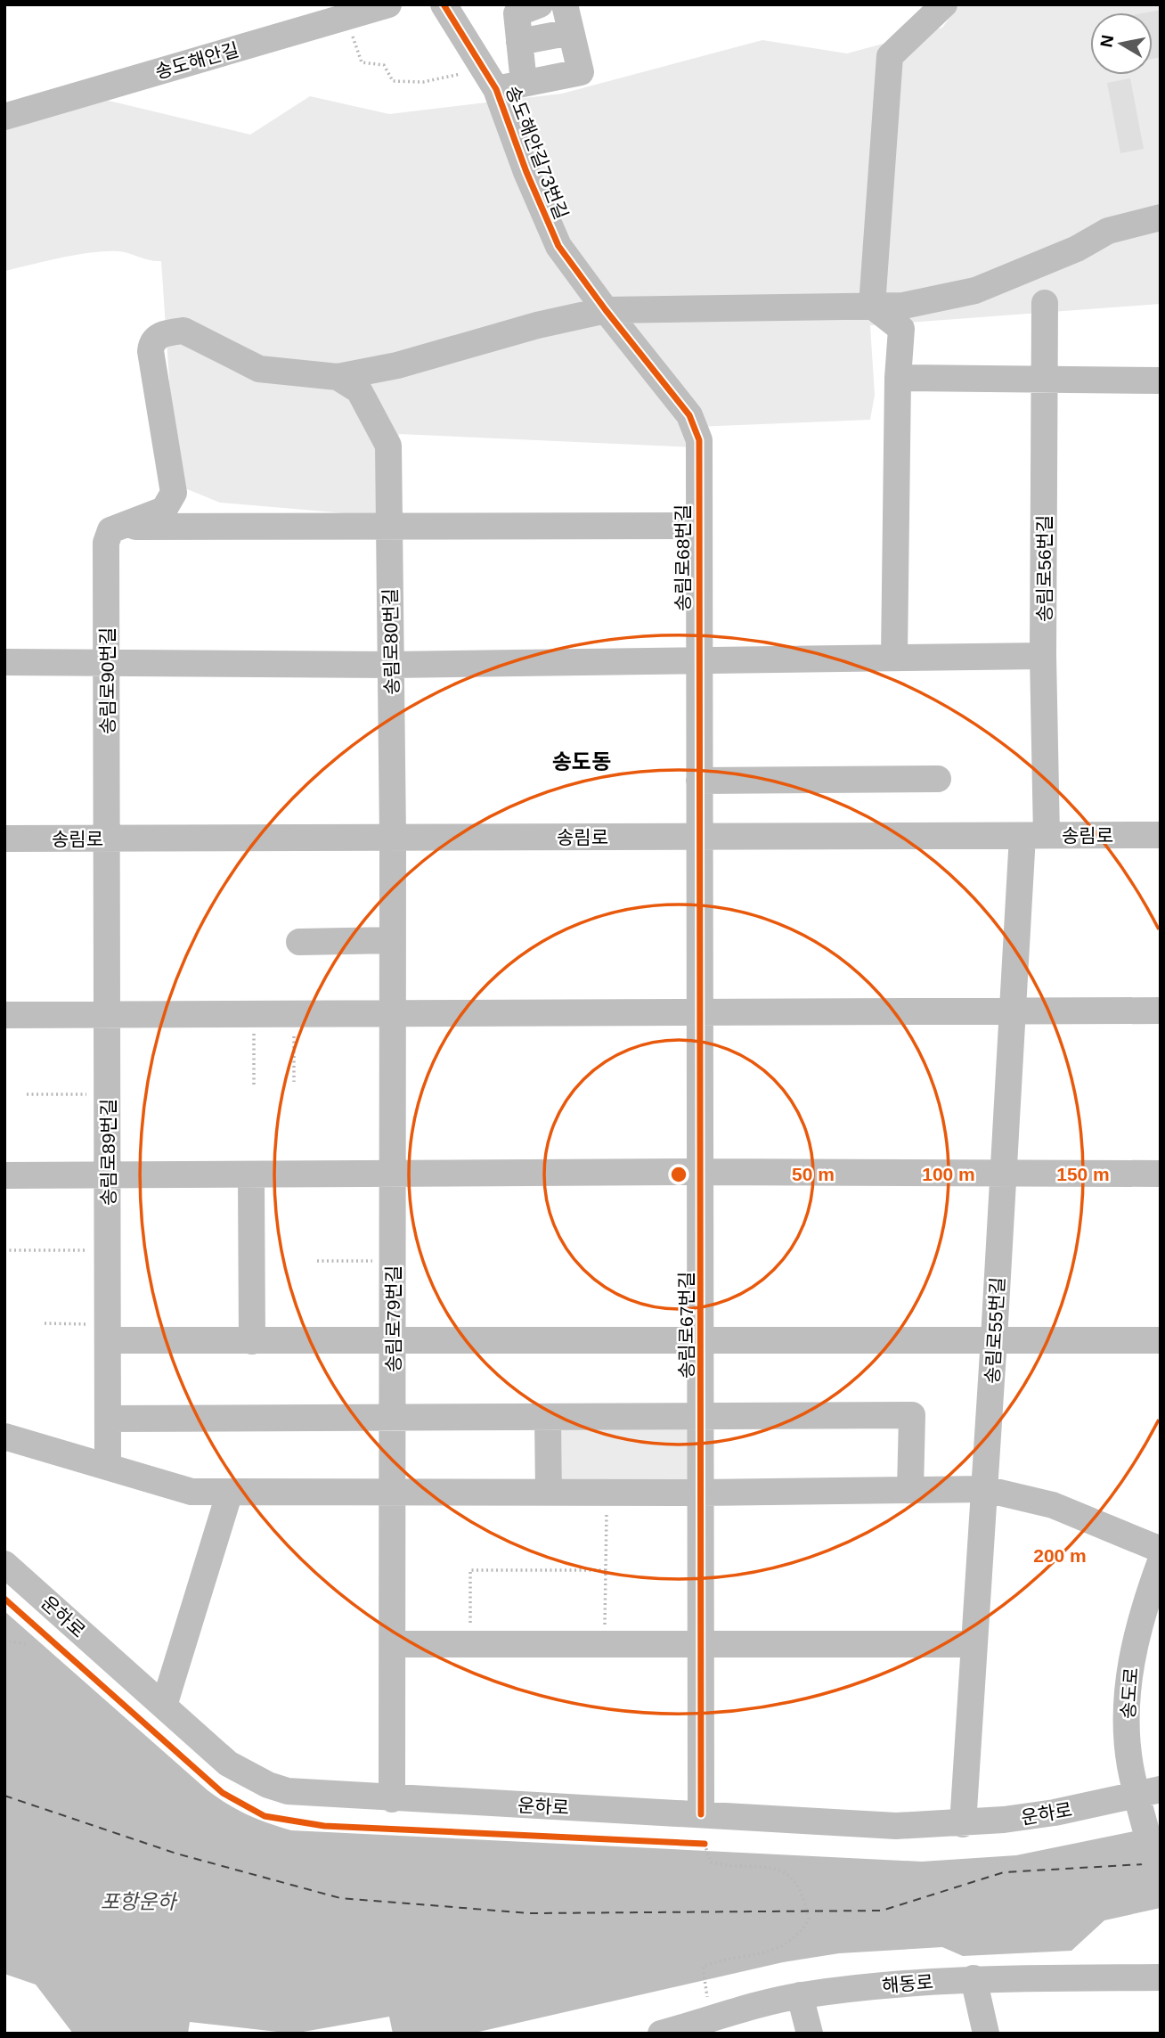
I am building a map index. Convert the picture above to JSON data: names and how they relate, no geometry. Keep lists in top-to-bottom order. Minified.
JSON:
{"streets":{"street":["송도해안길","송도해안길73번길","송림로68번길","송림로56번길","송림로80번길","송림로90번길","송림로","송림로89번길","송림로79번길","송림로67번길","송림로55번길","운하로","송도로","해동로"]},"crossings":[["송도해안길73번길","송림로68번길"],["송림로68번길","송림로"],["송림로68번길","송림로67번길"],["송림로56번길","송림로"],["송림로56번길","송림로55번길"],["송림로80번길","송림로"],["송림로80번길","송림로79번길"],["송림로90번길","송림로"],["송림로90번길","송림로89번길"],["송림로","송림로89번길"],["송림로","송림로79번길"],["송림로","송림로67번길"],["송림로","송림로55번길"],["송림로79번길","운하로"],["송림로67번길","운하로"],["송림로55번길","운하로"],["운하로","송도로"]],"districts":["송도동"],"water":["포항운하"],"north":"left","rings":["50 m","100 m","150 m","200 m"]}
